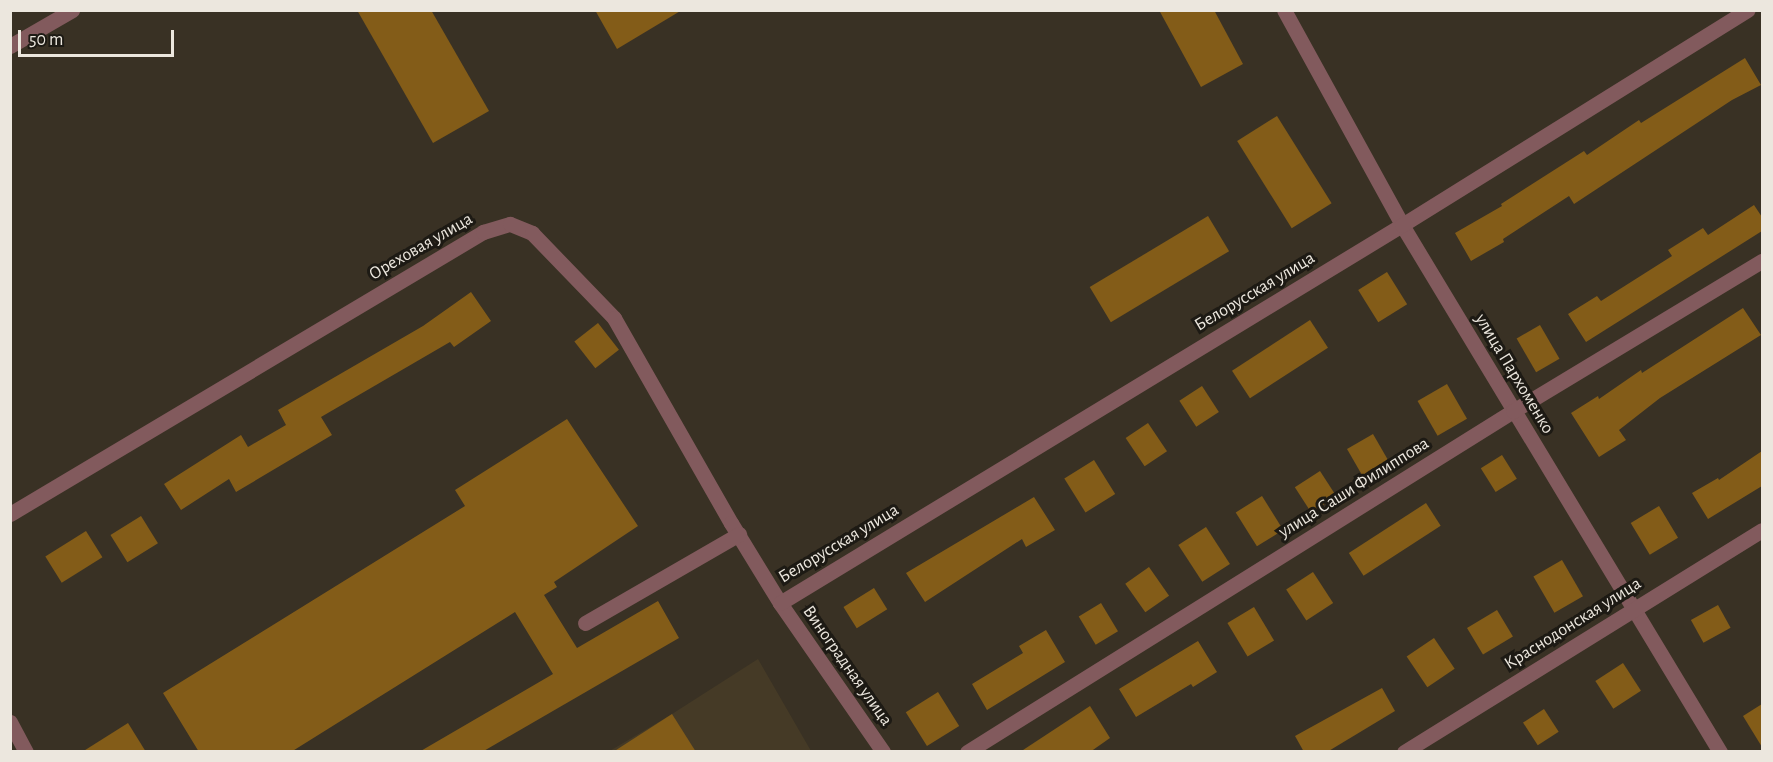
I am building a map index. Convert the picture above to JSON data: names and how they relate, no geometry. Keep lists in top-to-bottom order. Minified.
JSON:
{"streets":{"street":["Ореховая улица","Белорусская улица","улица Пархоменко","улица Саши Филиппова","Краснодонская улица","Виноградная улица"]},"crossings":[["Ореховая улица","Белорусская улица"],["Ореховая улица","Виноградная улица"],["Белорусская улица","улица Пархоменко"],["Белорусская улица","Виноградная улица"],["улица Пархоменко","улица Саши Филиппова"],["улица Пархоменко","Краснодонская улица"]],"scale_bar":"50 m"}
